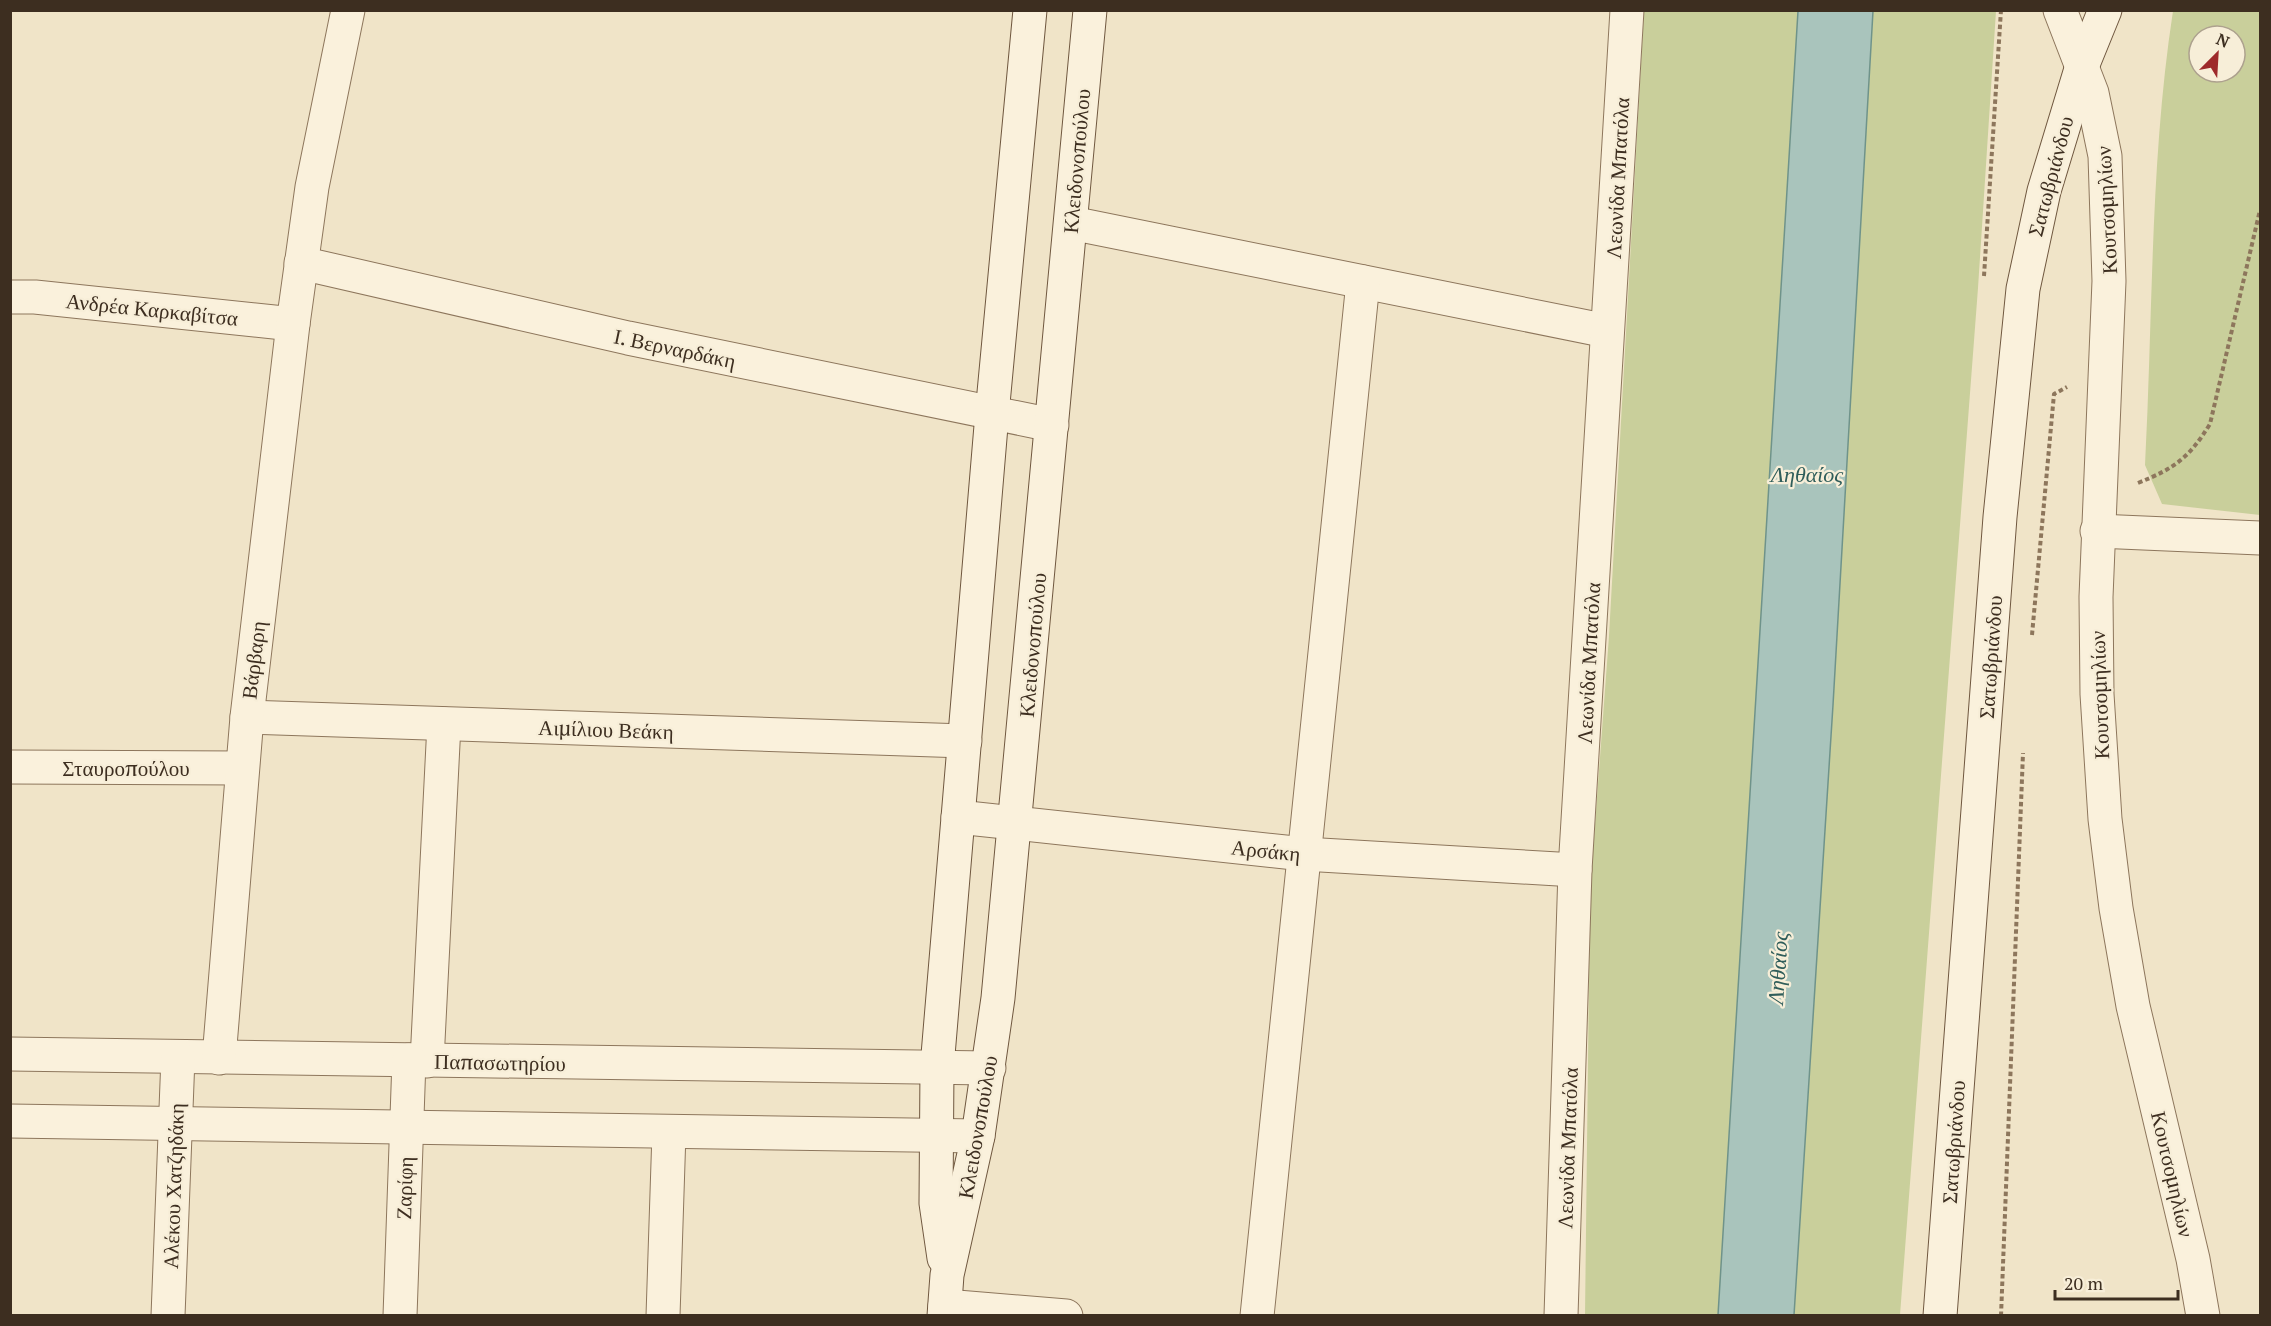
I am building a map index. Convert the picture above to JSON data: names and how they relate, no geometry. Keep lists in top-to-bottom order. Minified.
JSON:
{"streets":{"street":["Κλειδονοπούλου","Σατωβριάνδου","Λεωνίδα Μπατόλα","Κουτσομηλίων","Ανδρέα Καρκαβίτσα","Ι. Βερναρδάκη","Βάρβαρη","Αιμίλιου Βεάκη","Σταυροπούλου","Αρσάκη","Παπασωτηρίου","Αλέκου Χατζηδάκη","Ζαρίφη"]},"crossings":[["Κλειδονοπούλου","Ι. Βερναρδάκη"],["Κλειδονοπούλου","Αιμίλιου Βεάκη"],["Κλειδονοπούλου","Αρσάκη"],["Κλειδονοπούλου","Παπασωτηρίου"],["Σατωβριάνδου","Κουτσομηλίων"],["Λεωνίδα Μπατόλα","Αρσάκη"],["Ανδρέα Καρκαβίτσα","Βάρβαρη"],["Ι. Βερναρδάκη","Βάρβαρη"],["Βάρβαρη","Αιμίλιου Βεάκη"],["Βάρβαρη","Σταυροπούλου"],["Βάρβαρη","Παπασωτηρίου"],["Αιμίλιου Βεάκη","Ζαρίφη"],["Παπασωτηρίου","Αλέκου Χατζηδάκη"],["Παπασωτηρίου","Ζαρίφη"]],"water":["Ληθαίος"],"scale_bar":"20 m","north":"top right"}
